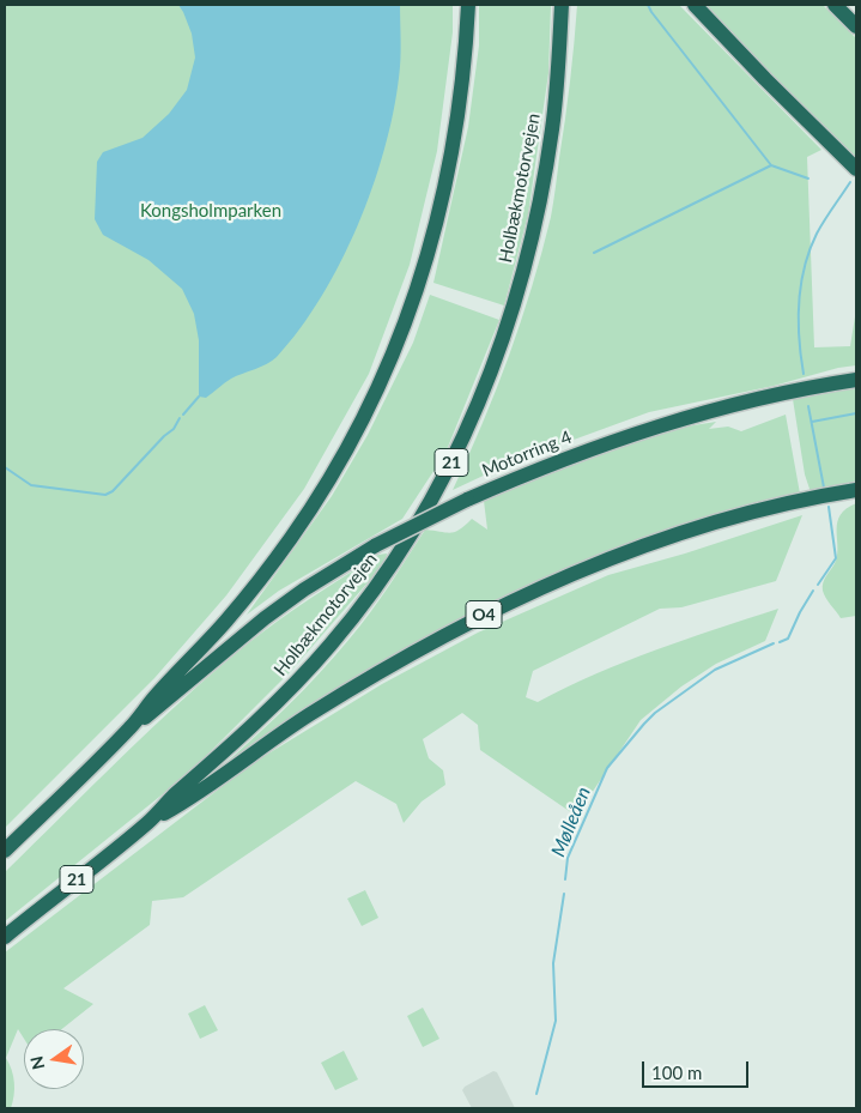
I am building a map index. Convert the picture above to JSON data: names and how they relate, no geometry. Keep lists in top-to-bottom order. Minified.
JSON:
{"streets":{"highway":["Holbækmotorvejen","Motorring 4","21","O4"]},"crossings":[["Holbækmotorvejen","O4"]],"water":["Mølleåen"],"parks":["Kongsholmparken"],"scale_bar":"100 m","north":"left"}
